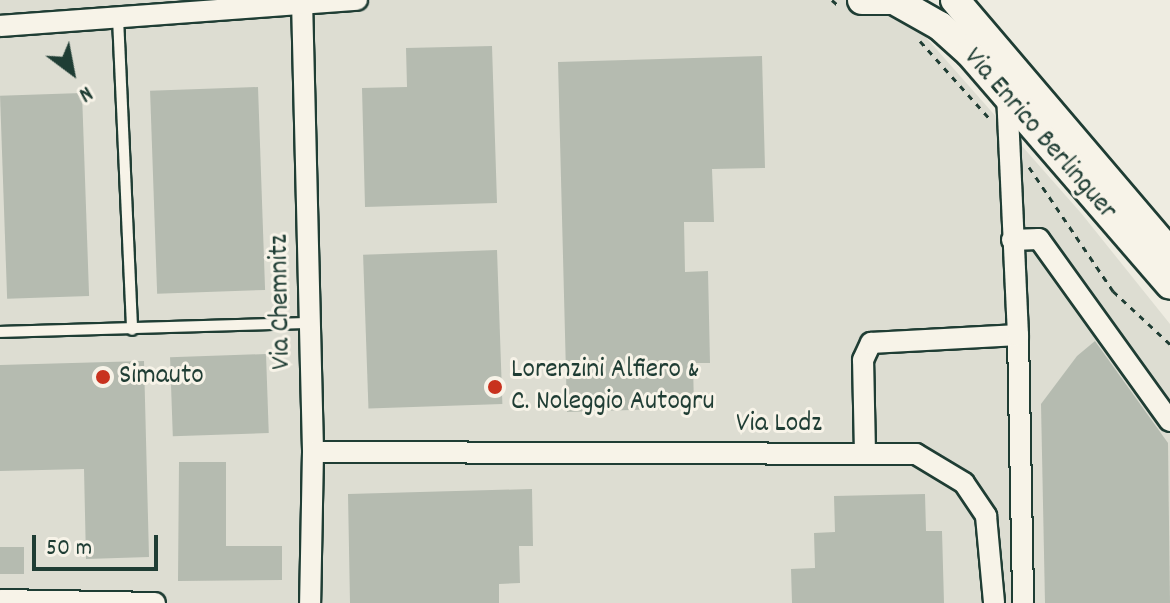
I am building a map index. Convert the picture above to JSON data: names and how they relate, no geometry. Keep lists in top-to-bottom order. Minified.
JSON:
{"streets":{"main road":["Via Enrico Berlinguer"],"street":["Via Chemnitz","Via Lodz"]},"crossings":[["Via Chemnitz","Via Lodz"]],"places":["Simauto","Lorenzini Alfiero & C. Noleggio Autogru"],"scale_bar":"50 m","north":"bottom right"}
